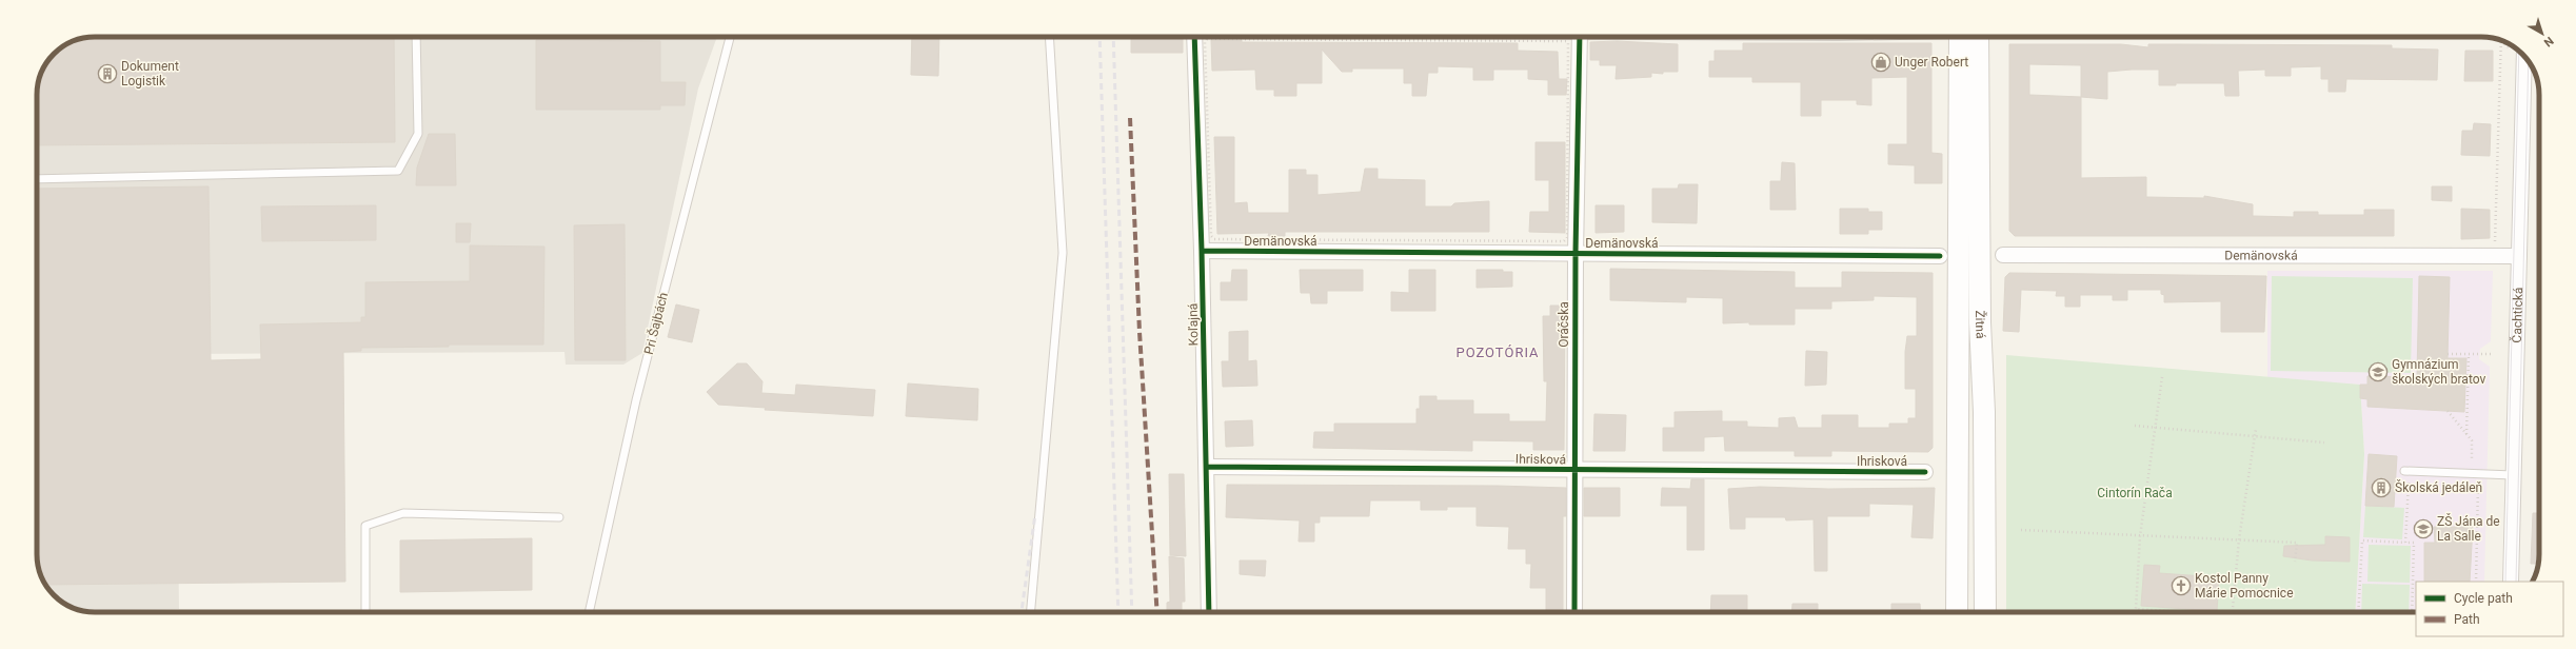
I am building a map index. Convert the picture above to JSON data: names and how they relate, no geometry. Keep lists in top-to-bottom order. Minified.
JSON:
{"streets":{"main road":["Žitná"],"street":["Demänovská","Čachtická","Koľajná","Oráčska","Ihrisková"],"lane":["Pri Šajbách"]},"crossings":[["Demänovská","Čachtická"],["Demänovská","Koľajná"],["Demänovská","Oráčska"],["Koľajná","Ihrisková"],["Oráčska","Ihrisková"]],"districts":["POZOTÓRIA"],"parks":["Cintorín Rača"],"places":{"shop":["Unger Robert"],"building":["Dokument Logistik","Školská jedáleň"],"school or university":["Gymnázium školských bratov","ZŠ Jána de La Salle"],"church":["Kostol Panny Márie Pomocnice"]},"legend":["Cycle path","Path"],"north":"bottom right"}
